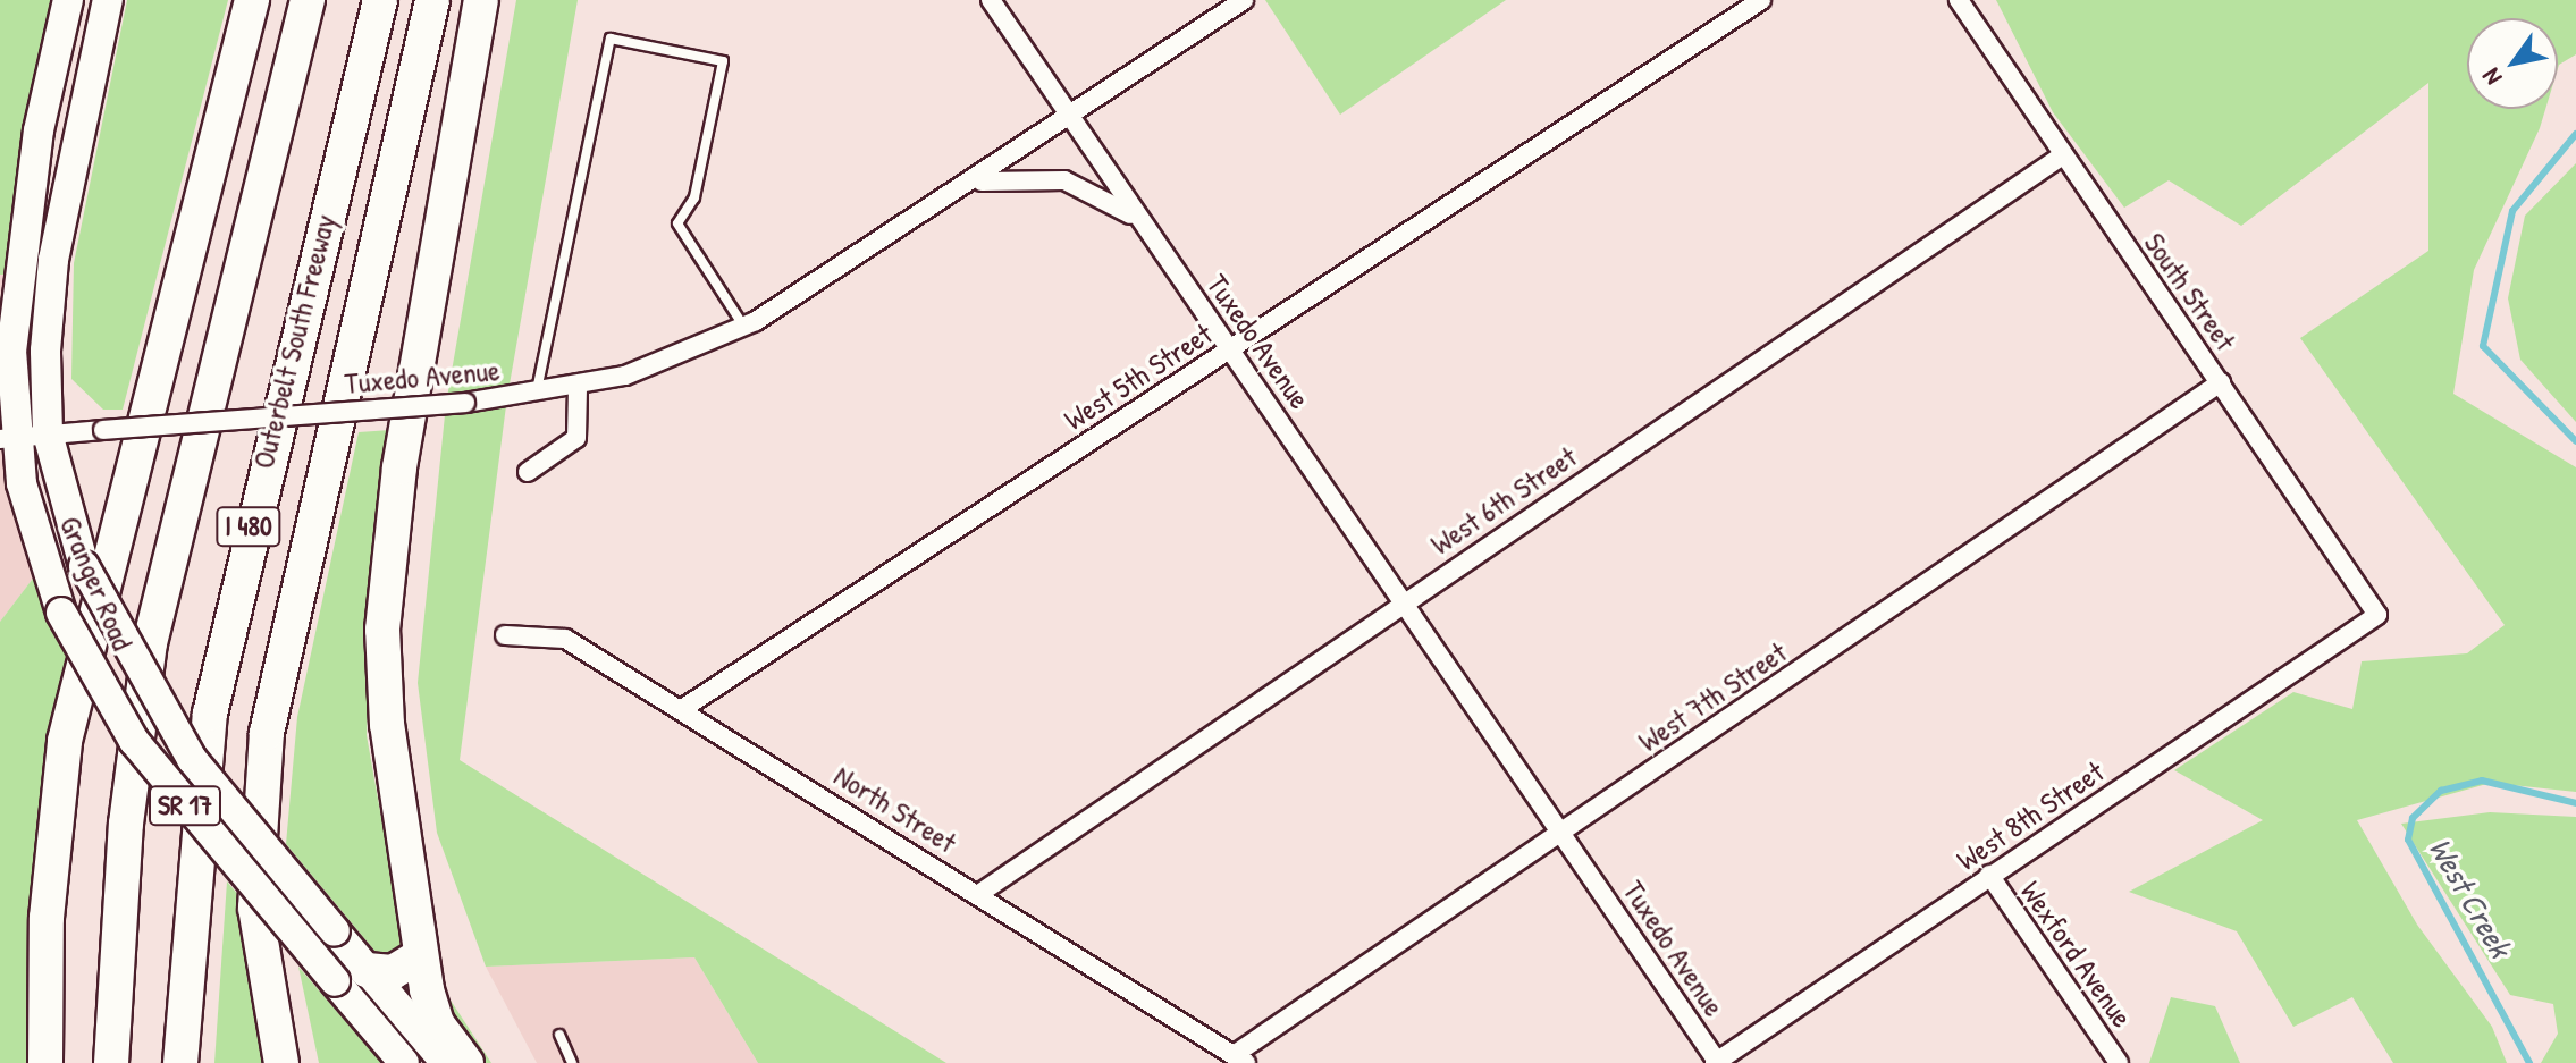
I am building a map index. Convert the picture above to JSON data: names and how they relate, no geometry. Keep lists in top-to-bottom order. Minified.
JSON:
{"streets":{"highway":["Outerbelt South Freeway","I 480"],"main road":["Granger Road","SR 17"],"street":["South Street","Tuxedo Avenue","West 5th Street","West 6th Street","West 7th Street","North Street","West 8th Street","Wexford Avenue"]},"crossings":[["South Street","West 6th Street"],["South Street","West 7th Street"],["South Street","West 8th Street"],["Tuxedo Avenue","West 5th Street"],["Tuxedo Avenue","West 6th Street"],["Tuxedo Avenue","Granger Road"],["Tuxedo Avenue","West 7th Street"],["Tuxedo Avenue","West 8th Street"],["West 5th Street","North Street"],["West 6th Street","North Street"],["West 7th Street","North Street"],["West 8th Street","Wexford Avenue"]],"water":["West Creek"],"north":"bottom left"}
